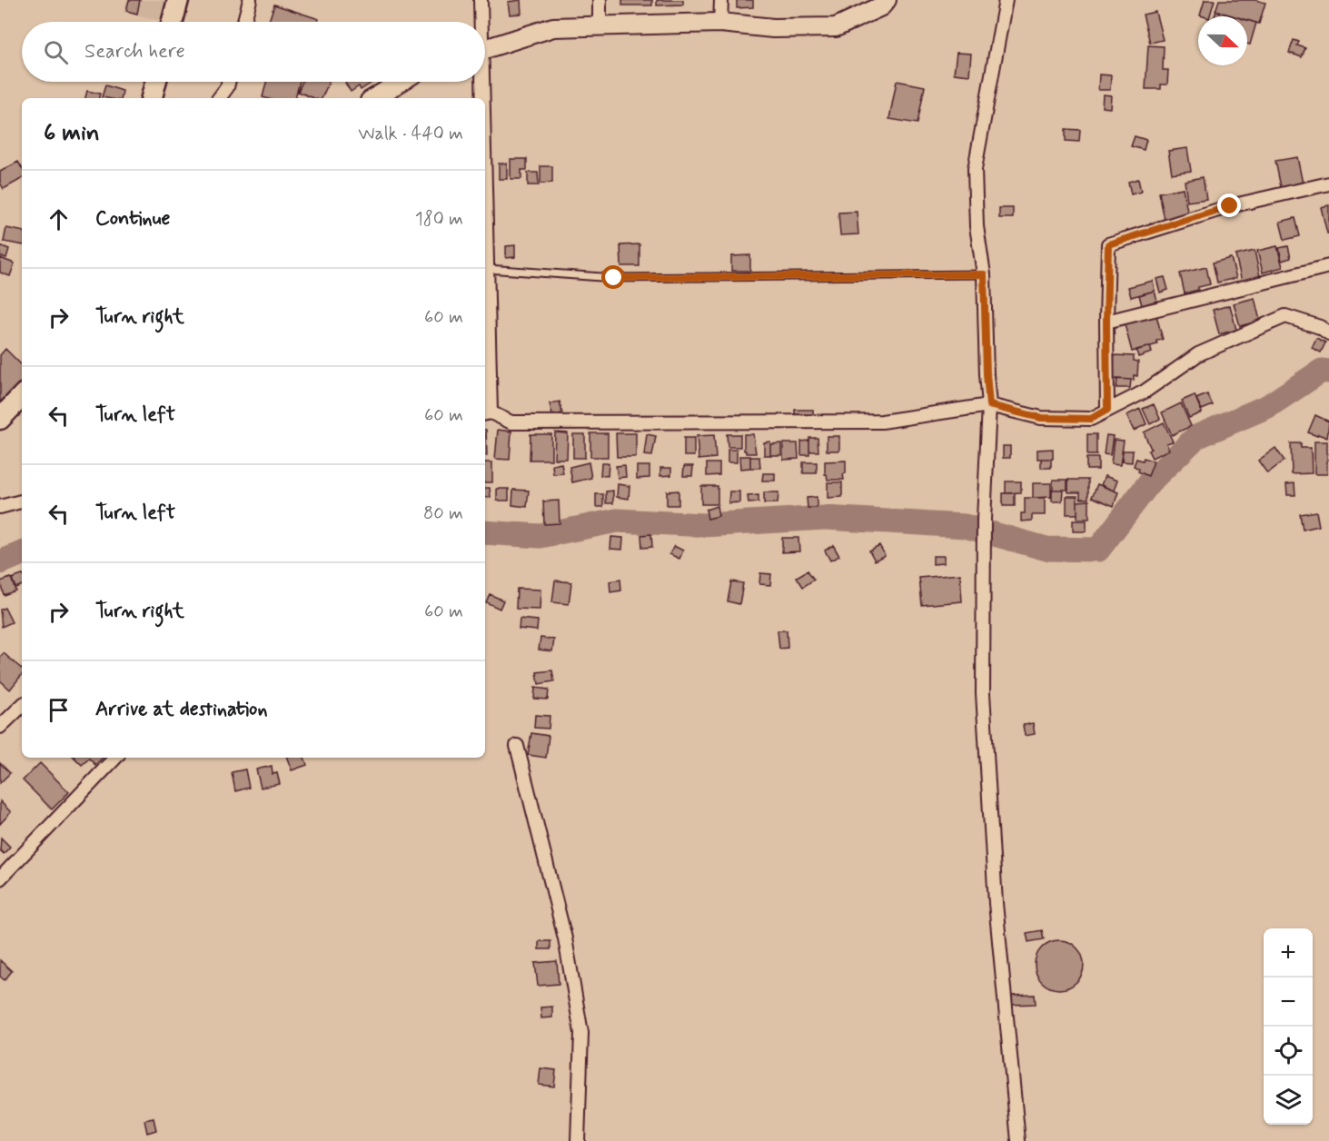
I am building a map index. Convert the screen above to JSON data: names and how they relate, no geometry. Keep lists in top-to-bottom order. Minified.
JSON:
{"north":"right","page":{"search":"Search here","heading":["6 min","Walk · 440 m"],"list":[["Continue","180 m"],["Turn right","60 m"],["Turn left","60 m"],["Turn left","80 m"],["Turn right","60 m"],"Arrive at destination"],"map_buttons":["+","−"]}}
